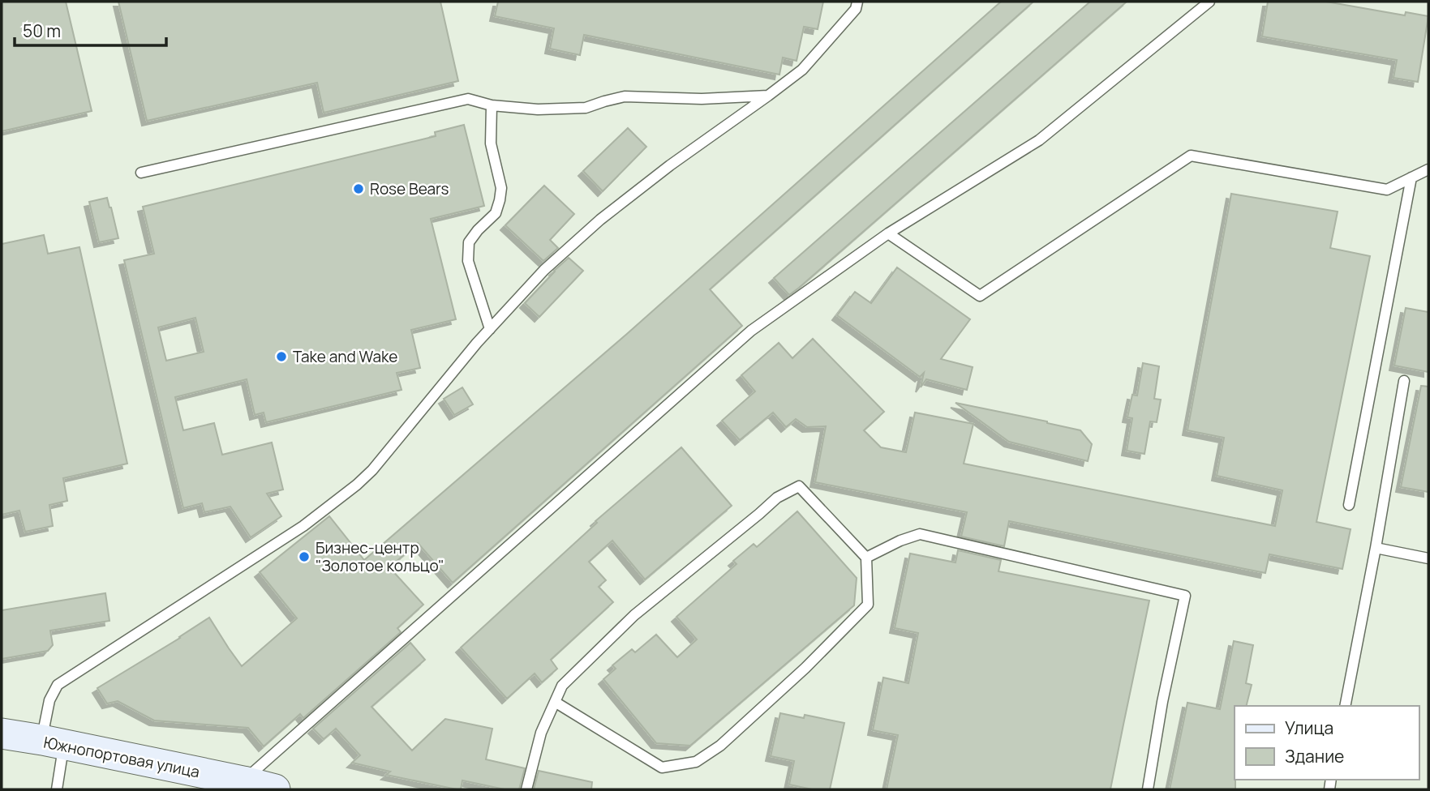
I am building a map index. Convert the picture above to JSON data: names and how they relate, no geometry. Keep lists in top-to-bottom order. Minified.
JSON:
{"streets":{"main road":["Южнопортовая улица"]},"places":["Rose Bears","Take and Wake","Бизнес-центр \"Золотое кольцо\""],"legend":["Улица","Здание"],"scale_bar":"50 m"}
